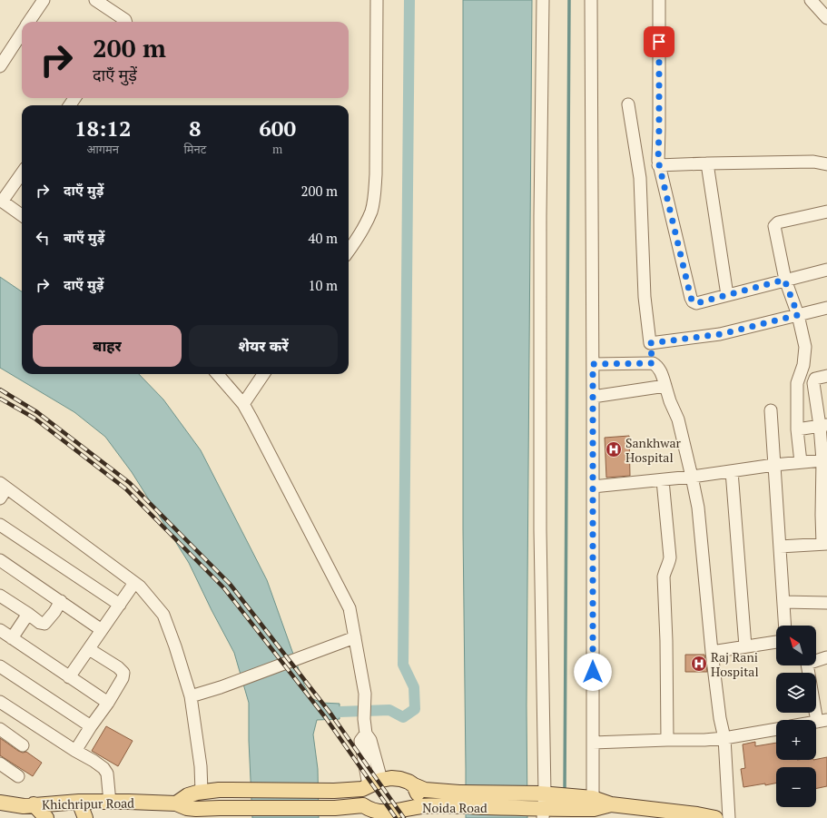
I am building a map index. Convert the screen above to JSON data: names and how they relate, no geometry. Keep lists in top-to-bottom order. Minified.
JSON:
{"streets":{"main road":["Khichripur Road","Noida Road"]},"crossings":[["Khichripur Road","Noida Road"]],"places":{"hospital":["Sankhwar Hospital","Raj Rani Hospital"]},"north":"top left","page":{"turn":["200 m","दाएँ मुड़ें"],"eta":["18:12","आगमन","8","मिनट","600","m"],"list":[{"name":"दाएँ मुड़ें","value":"200 m"},{"name":"बाएँ मुड़ें","value":"40 m"},{"name":"दाएँ मुड़ें","value":"10 m"}],"buttons":["बाहर","शेयर करें"],"map_buttons":["+","−"]}}
